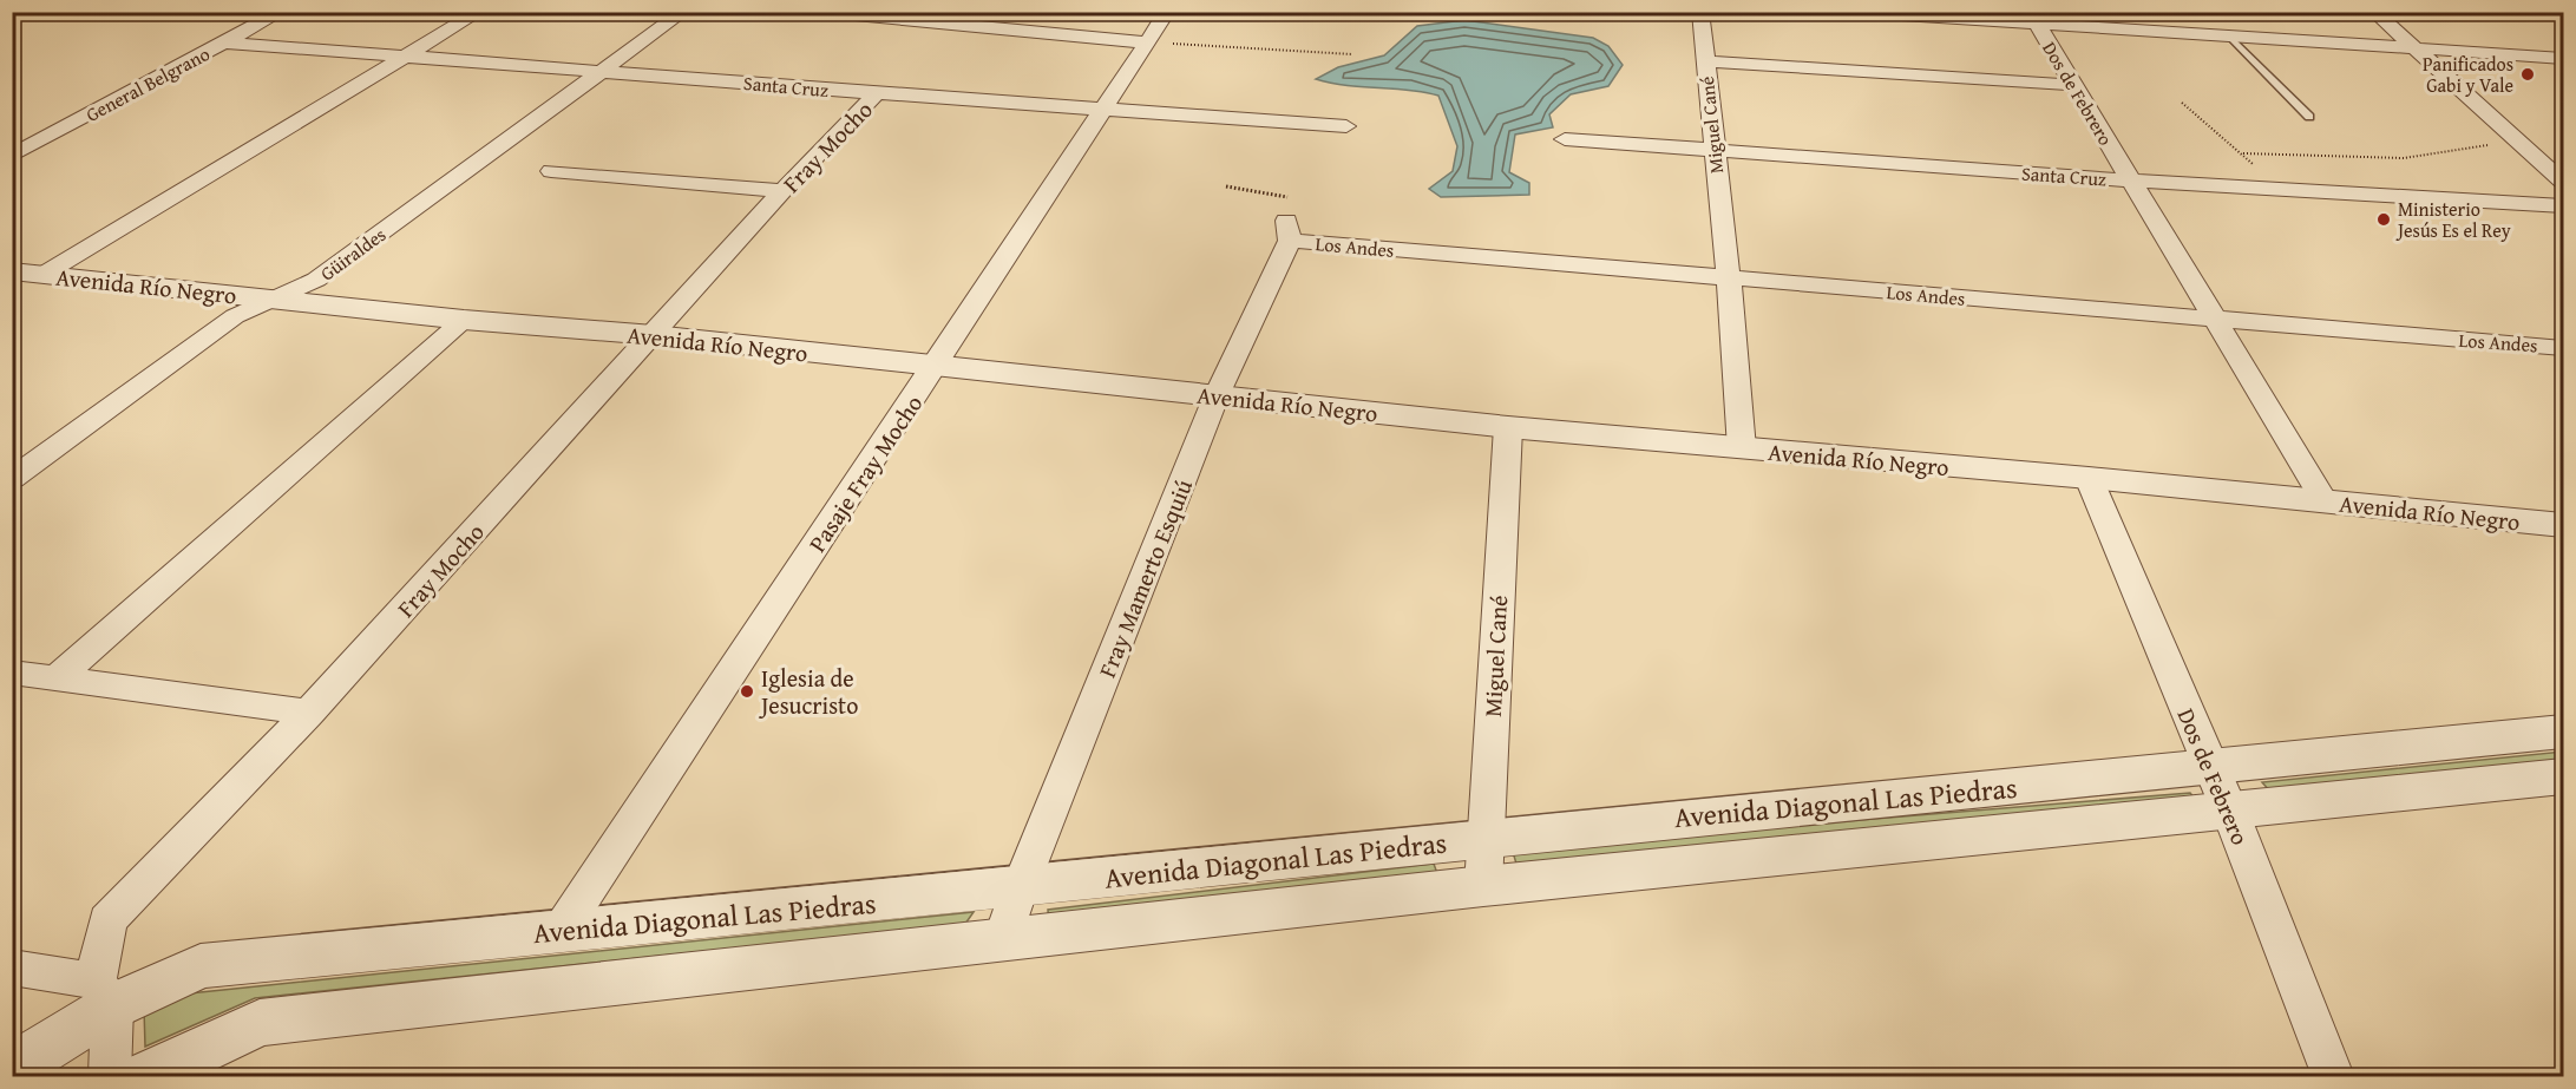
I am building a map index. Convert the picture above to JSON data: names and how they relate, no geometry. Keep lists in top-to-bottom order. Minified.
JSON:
{"streets":{"street":["General Belgrano","Santa Cruz","Dos de Febrero","Miguel Cané","Fray Mocho","Los Andes","Güiraldes","Avenida Río Negro","Pasaje Fray Mocho","Fray Mamerto Esquiú","Avenida Diagonal Las Piedras"]},"crossings":[["General Belgrano","Santa Cruz"],["Santa Cruz","Dos de Febrero"],["Santa Cruz","Miguel Cané"],["Santa Cruz","Fray Mocho"],["Santa Cruz","Güiraldes"],["Santa Cruz","Pasaje Fray Mocho"],["Dos de Febrero","Los Andes"],["Dos de Febrero","Avenida Río Negro"],["Dos de Febrero","Avenida Diagonal Las Piedras"],["Miguel Cané","Los Andes"],["Miguel Cané","Avenida Río Negro"],["Miguel Cané","Avenida Diagonal Las Piedras"],["Fray Mocho","Avenida Río Negro"],["Fray Mocho","Avenida Diagonal Las Piedras"],["Los Andes","Fray Mamerto Esquiú"],["Güiraldes","Avenida Río Negro"],["Avenida Río Negro","Pasaje Fray Mocho"],["Avenida Río Negro","Fray Mamerto Esquiú"],["Pasaje Fray Mocho","Avenida Diagonal Las Piedras"],["Fray Mamerto Esquiú","Avenida Diagonal Las Piedras"]],"places":["Panificados Gabi y Vale","Ministerio Jesús Es el Rey","Iglesia de Jesucristo"]}
